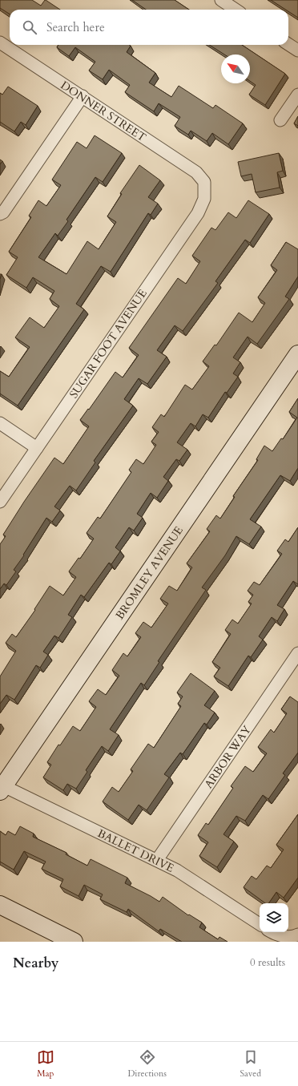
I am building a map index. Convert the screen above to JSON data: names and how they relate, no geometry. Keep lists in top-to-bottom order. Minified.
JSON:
{"streets":{"street":["DONNER STREET","SUGAR FOOT AVENUE","BROMLEY AVENUE","ARBOR WAY","BALLET DRIVE"]},"crossings":[["DONNER STREET","SUGAR FOOT AVENUE"],["BROMLEY AVENUE","BALLET DRIVE"],["ARBOR WAY","BALLET DRIVE"]],"north":"top left","page":{"search":"Search here","heading":["Nearby","0 results"],"nav":["Map","Directions","Saved"]}}
